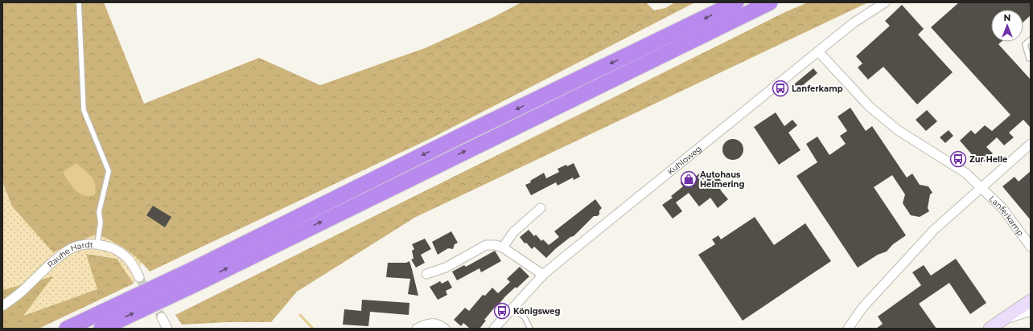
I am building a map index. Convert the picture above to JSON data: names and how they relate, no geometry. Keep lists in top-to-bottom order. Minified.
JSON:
{"streets":{"street":["Kuhloweg","Lanferkamp","Rauhe Hardt"]},"crossings":[["Kuhloweg","Lanferkamp"]],"places":{"bus stop":["Lanferkamp","Zur Helle","Königsweg"],"shop":["Autohaus Helmering"]},"north":"top"}
